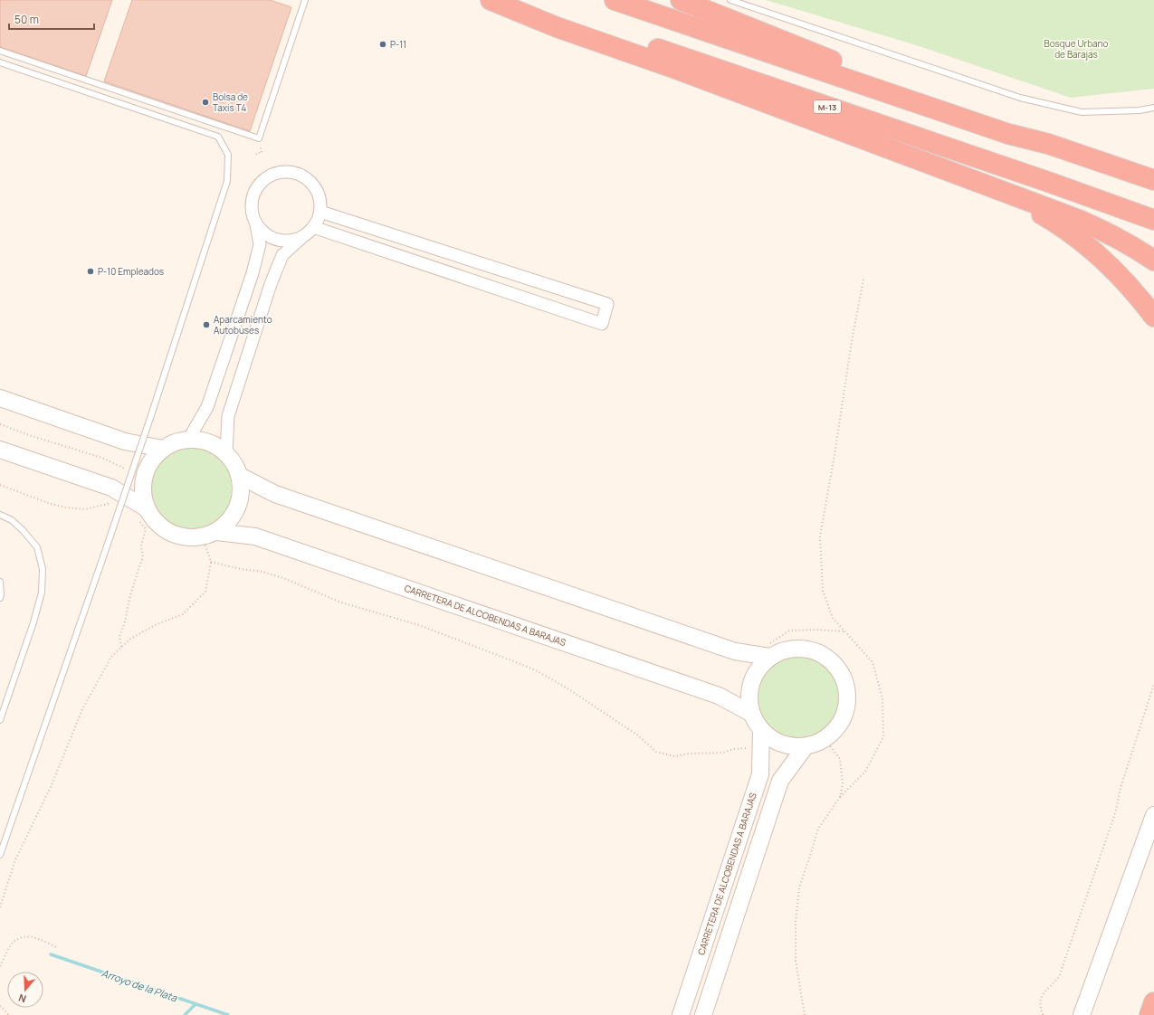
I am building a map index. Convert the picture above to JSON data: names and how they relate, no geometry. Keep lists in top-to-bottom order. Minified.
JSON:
{"streets":{"highway":["M-13"],"street":["CARRETERA DE ALCOBENDAS A BARAJAS"]},"water":["Arroyo de la Plata"],"parks":["Bosque Urbano de Barajas"],"places":["P-11","Bolsa de Taxis T4","P-10 Empleados","Aparcamiento Autobuses"],"scale_bar":"50 m","north":"bottom"}
